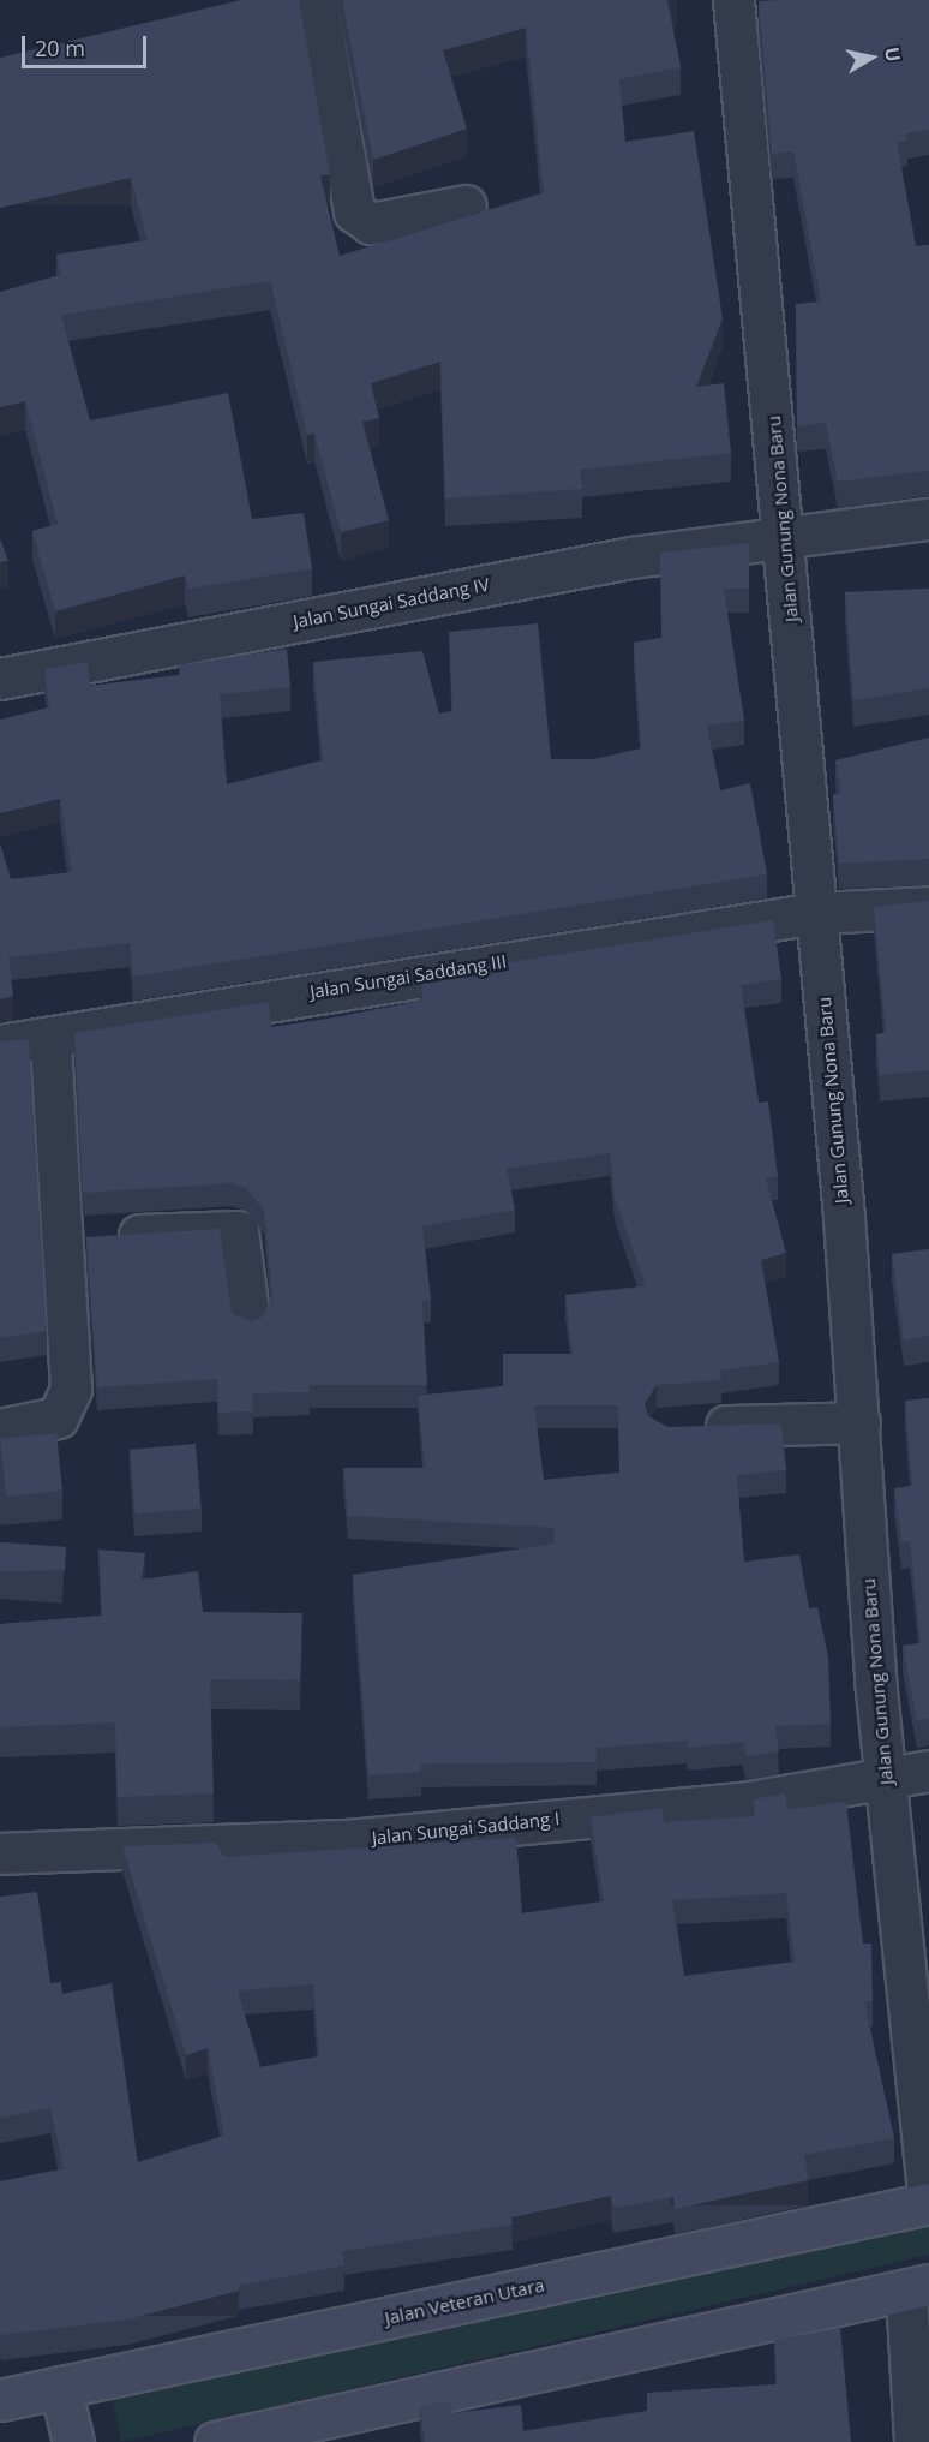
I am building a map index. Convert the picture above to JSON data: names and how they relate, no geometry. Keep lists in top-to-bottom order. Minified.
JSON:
{"streets":{"main road":["Jalan Veteran Utara"],"street":["Jalan Gunung Nona Baru","Jalan Sungai Saddang IV","Jalan Sungai Saddang III","Jalan Sungai Saddang I"]},"crossings":[["Jalan Gunung Nona Baru","Jalan Sungai Saddang IV"],["Jalan Gunung Nona Baru","Jalan Sungai Saddang III"],["Jalan Gunung Nona Baru","Jalan Sungai Saddang I"],["Jalan Gunung Nona Baru","Jalan Veteran Utara"]],"scale_bar":"20 m","north":"right"}
